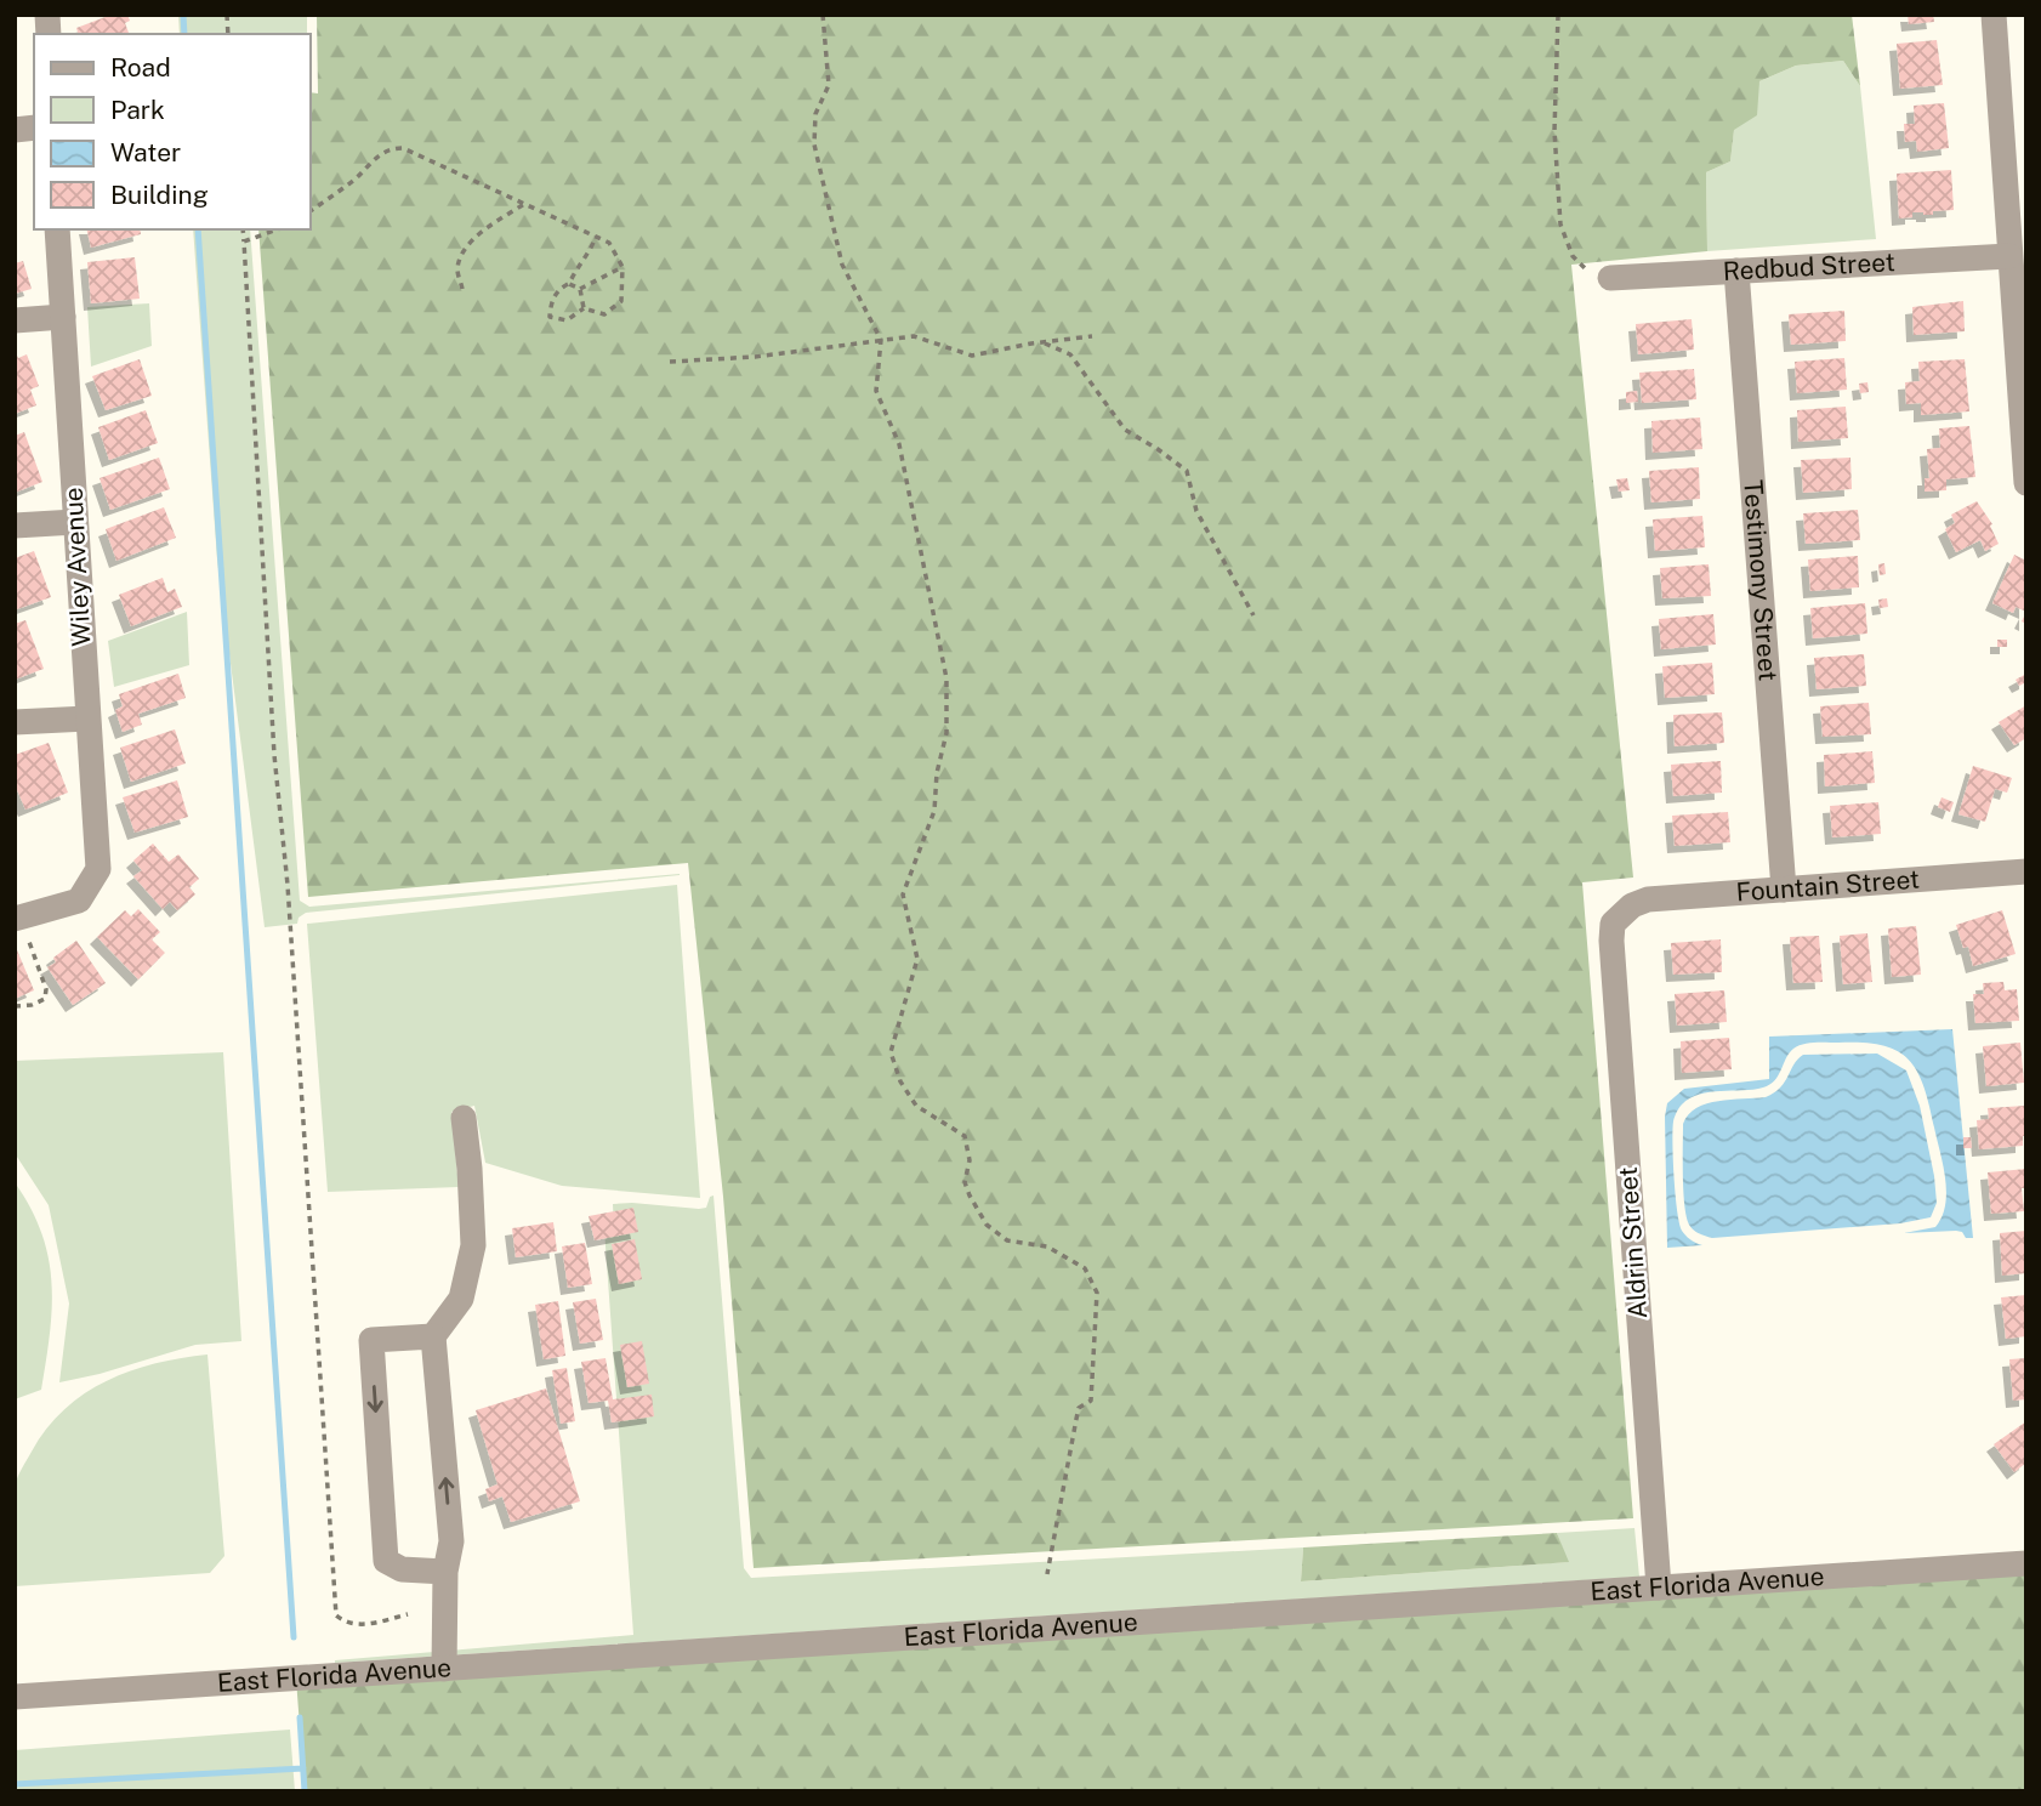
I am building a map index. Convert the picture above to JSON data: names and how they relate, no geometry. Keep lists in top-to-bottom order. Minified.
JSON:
{"streets":{"street":["Redbud Street","Wiley Avenue","Testimony Street","Fountain Street","Aldrin Street","East Florida Avenue"]},"crossings":[["Redbud Street","Testimony Street"],["Testimony Street","Fountain Street"],["Fountain Street","Aldrin Street"],["Aldrin Street","East Florida Avenue"]],"legend":["Road","Park","Water","Building"]}
